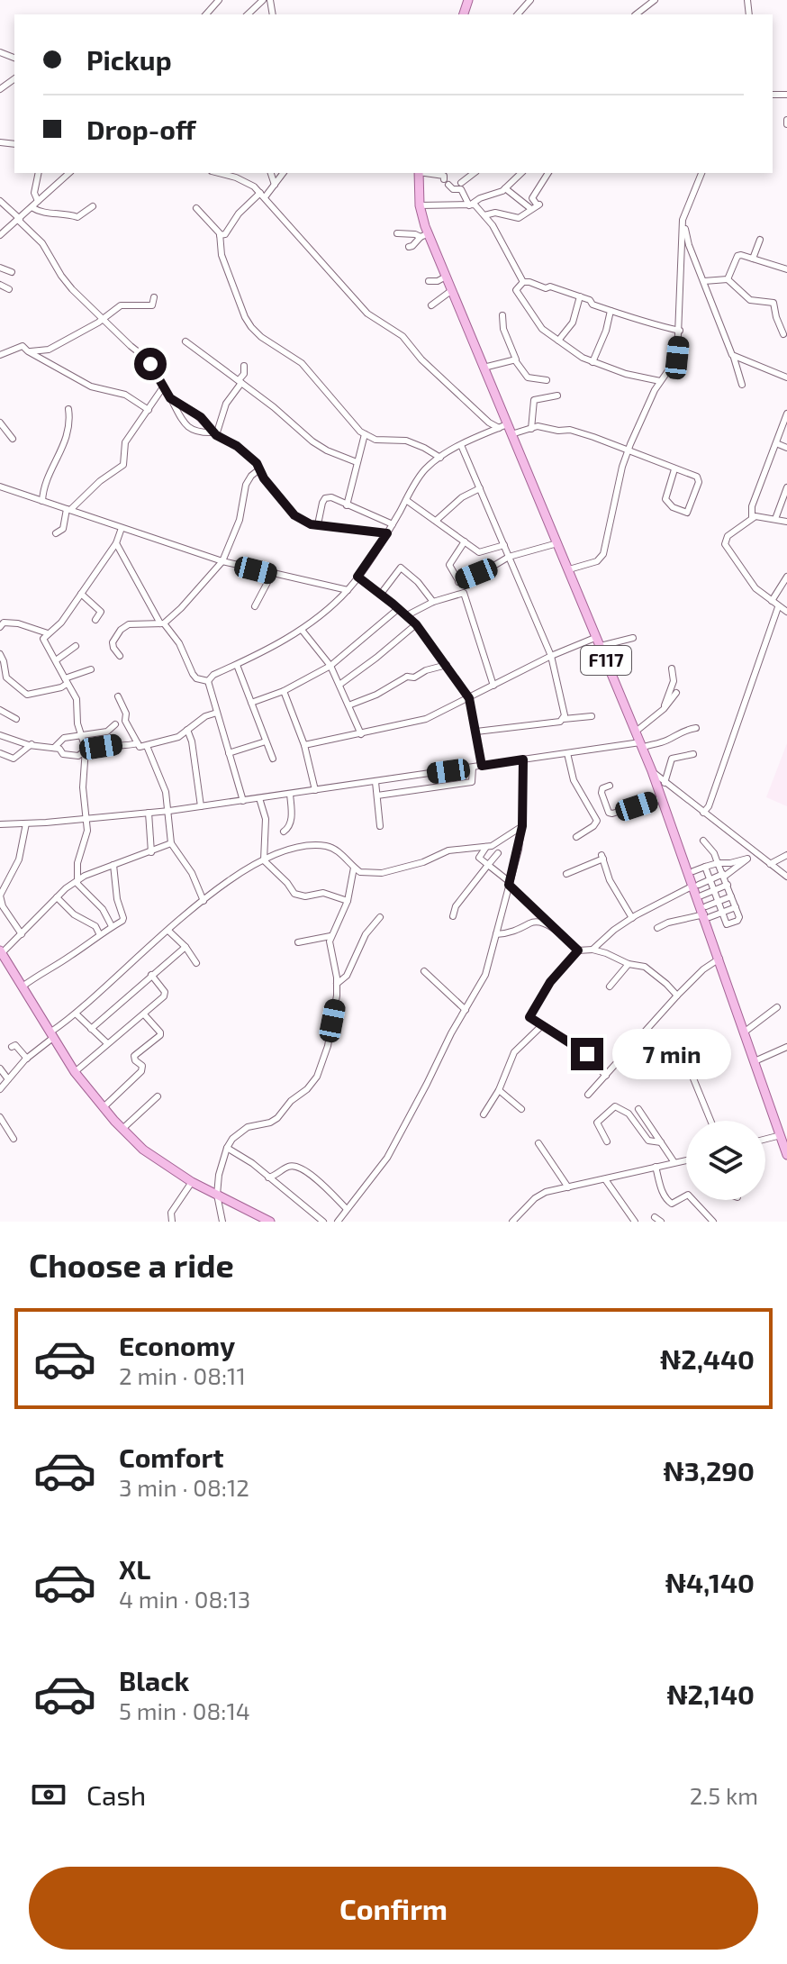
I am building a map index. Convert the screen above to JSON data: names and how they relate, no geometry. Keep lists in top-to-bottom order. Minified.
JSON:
{"streets":{"main road":["F117"]},"page":{"banner":["Pickup","Drop-off"],"bubble":"7 min","heading":"Choose a ride","list":[{"name":"Economy","note":"2 min · 08:11","value":"₦2,440"},{"name":"Comfort","note":"3 min · 08:12","value":"₦3,290"},{"name":"XL","note":"4 min · 08:13","value":"₦4,140"},{"name":"Black","note":"5 min · 08:14","value":"₦2,140"}],"pay":["Cash","2.5 km"],"buttons":"Confirm"}}
